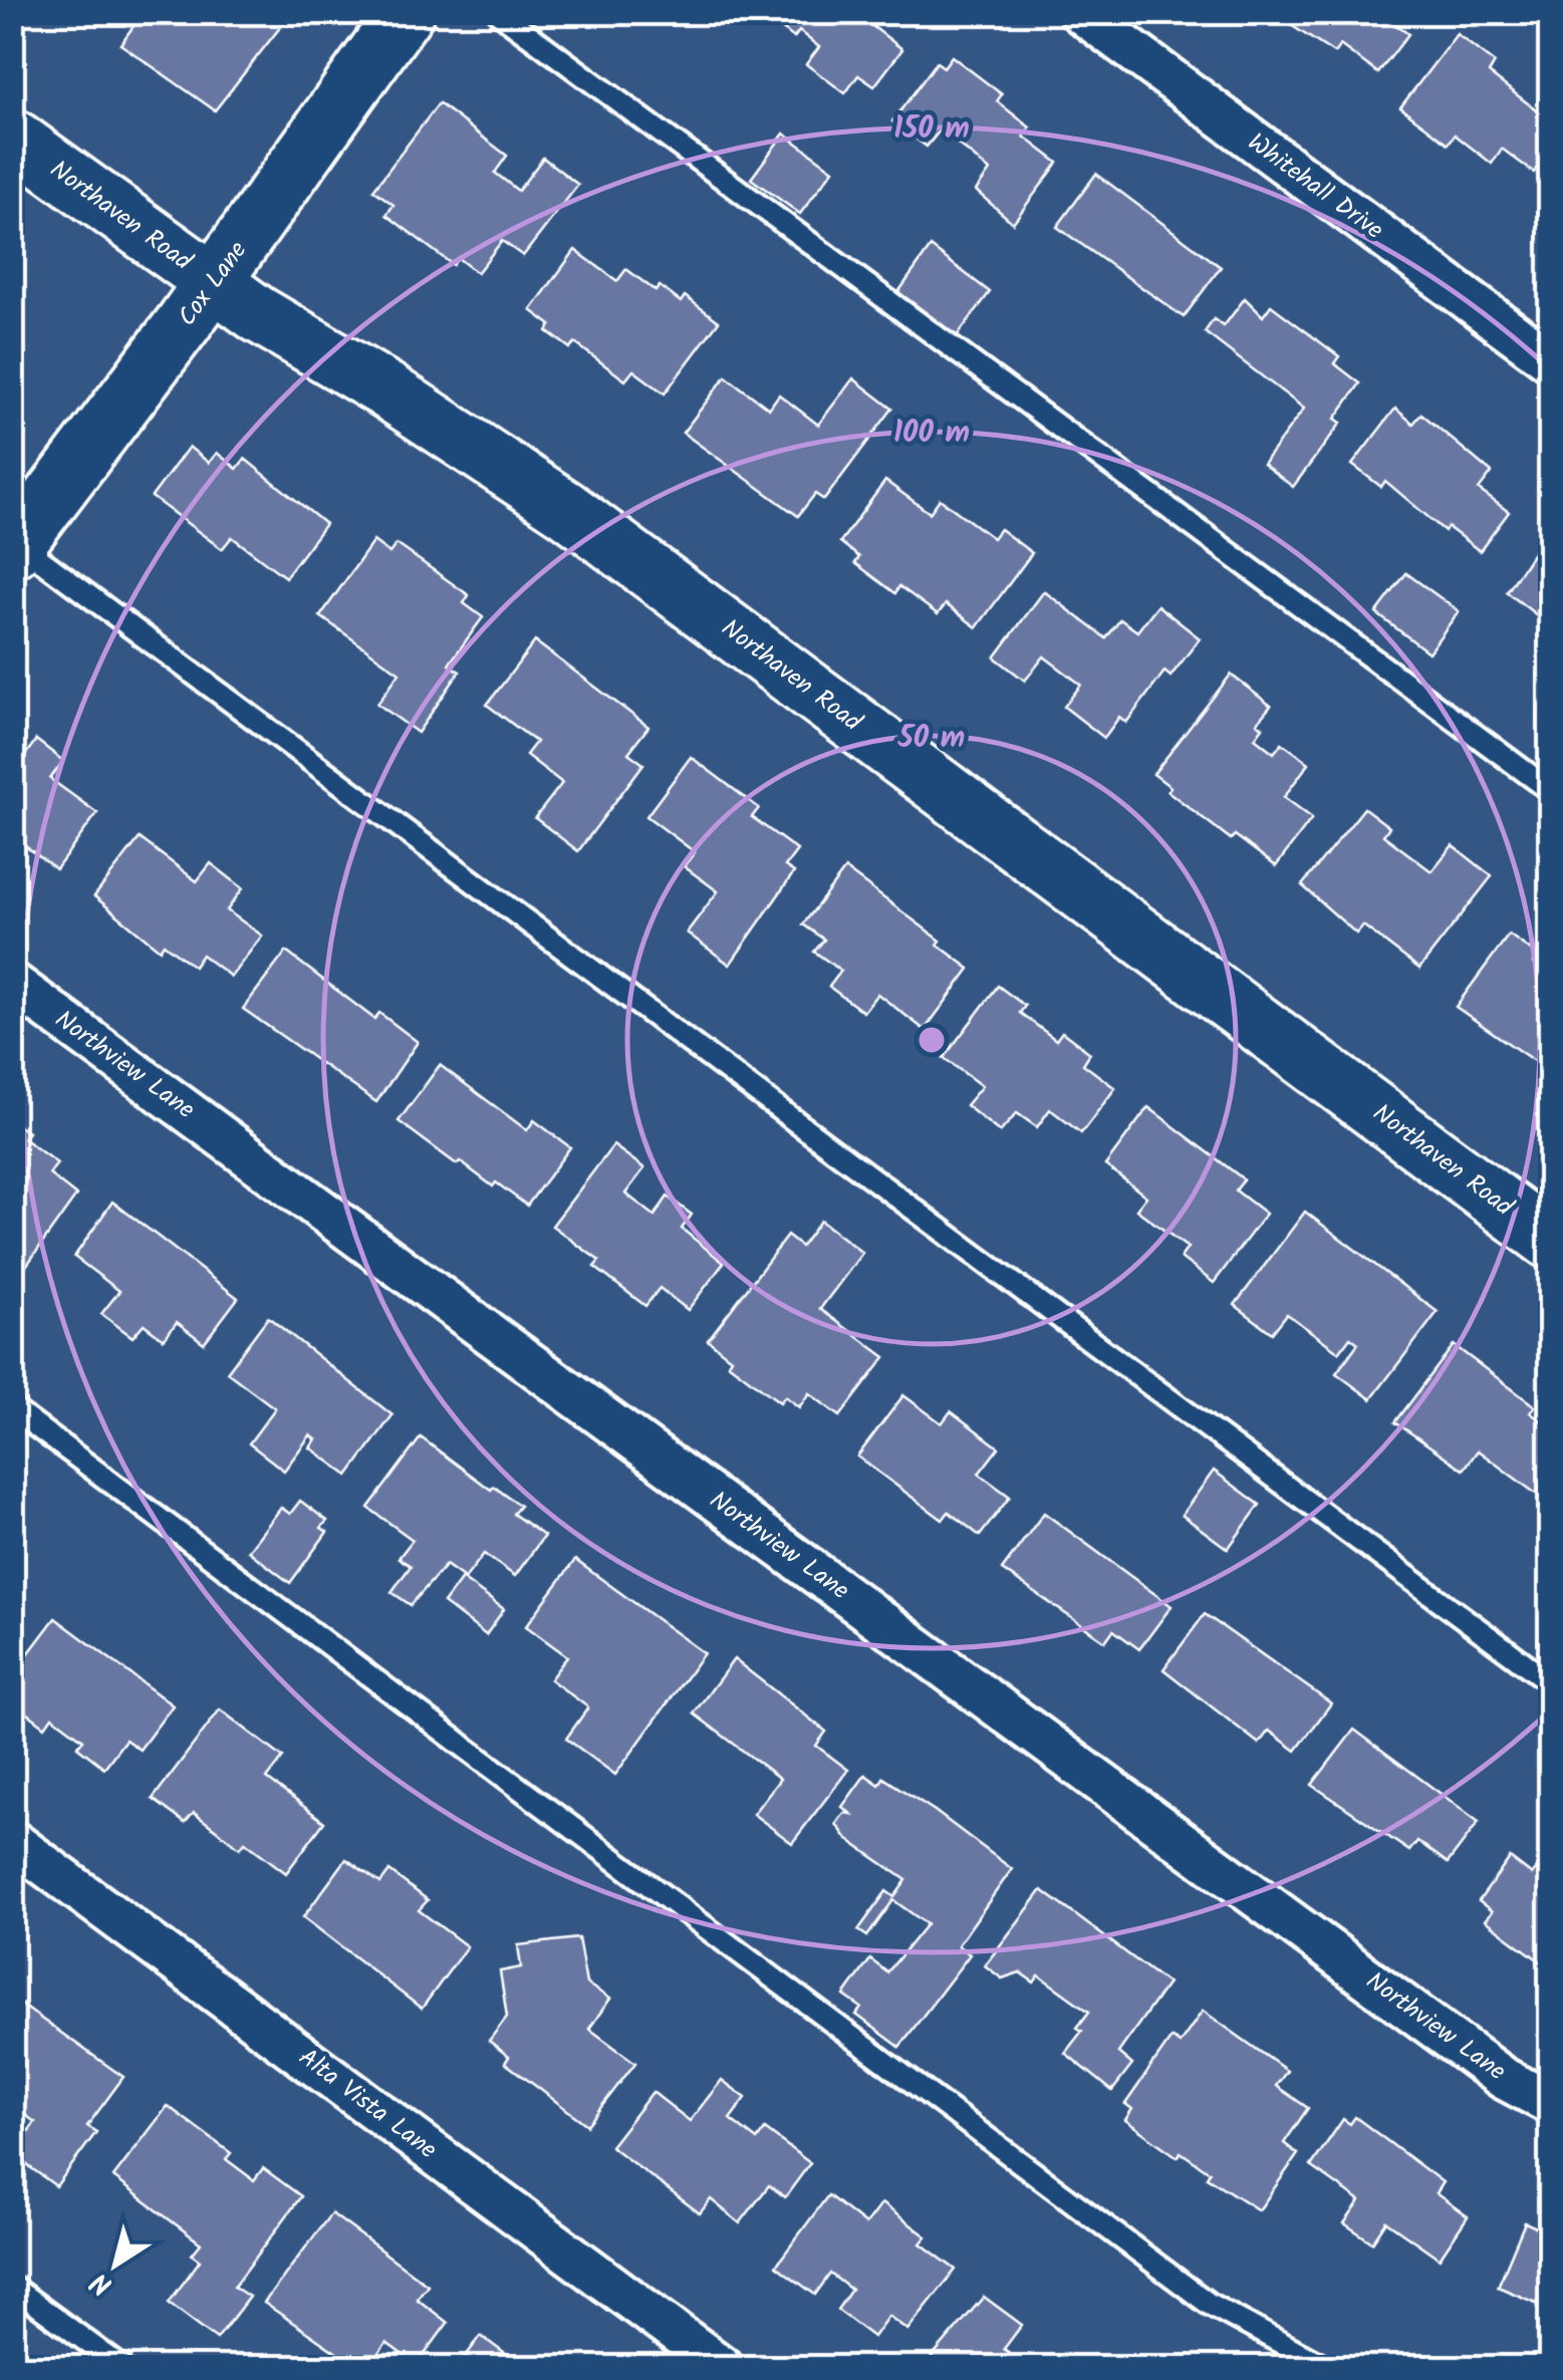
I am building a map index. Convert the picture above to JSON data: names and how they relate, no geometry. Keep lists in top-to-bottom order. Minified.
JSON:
{"streets":{"street":["Whitehall Drive","Northaven Road","Cox Lane","Northview Lane","Alta Vista Lane"]},"crossings":[["Northaven Road","Cox Lane"]],"north":"bottom left","rings":["150 m","100 m","50 m"]}
